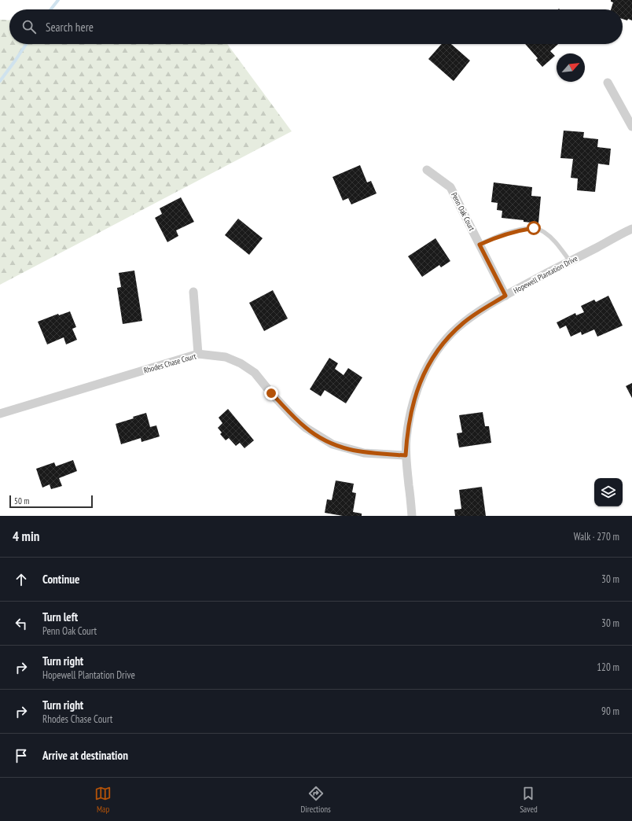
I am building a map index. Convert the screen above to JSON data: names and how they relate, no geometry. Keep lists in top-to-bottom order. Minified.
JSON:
{"streets":{"street":["Penn Oak Court","Hopewell Plantation Drive","Rhodes Chase Court"]},"crossings":[["Penn Oak Court","Hopewell Plantation Drive"],["Hopewell Plantation Drive","Rhodes Chase Court"]],"scale_bar":"50 m","north":"top right","page":{"search":"Search here","scale":"50 m","heading":["4 min","Walk · 270 m"],"list":[["Continue","30 m"],["Turn left","Penn Oak Court","30 m"],["Turn right","Hopewell Plantation Drive","120 m"],["Turn right","Rhodes Chase Court","90 m"],"Arrive at destination"],"nav":["Map","Directions","Saved"]}}
